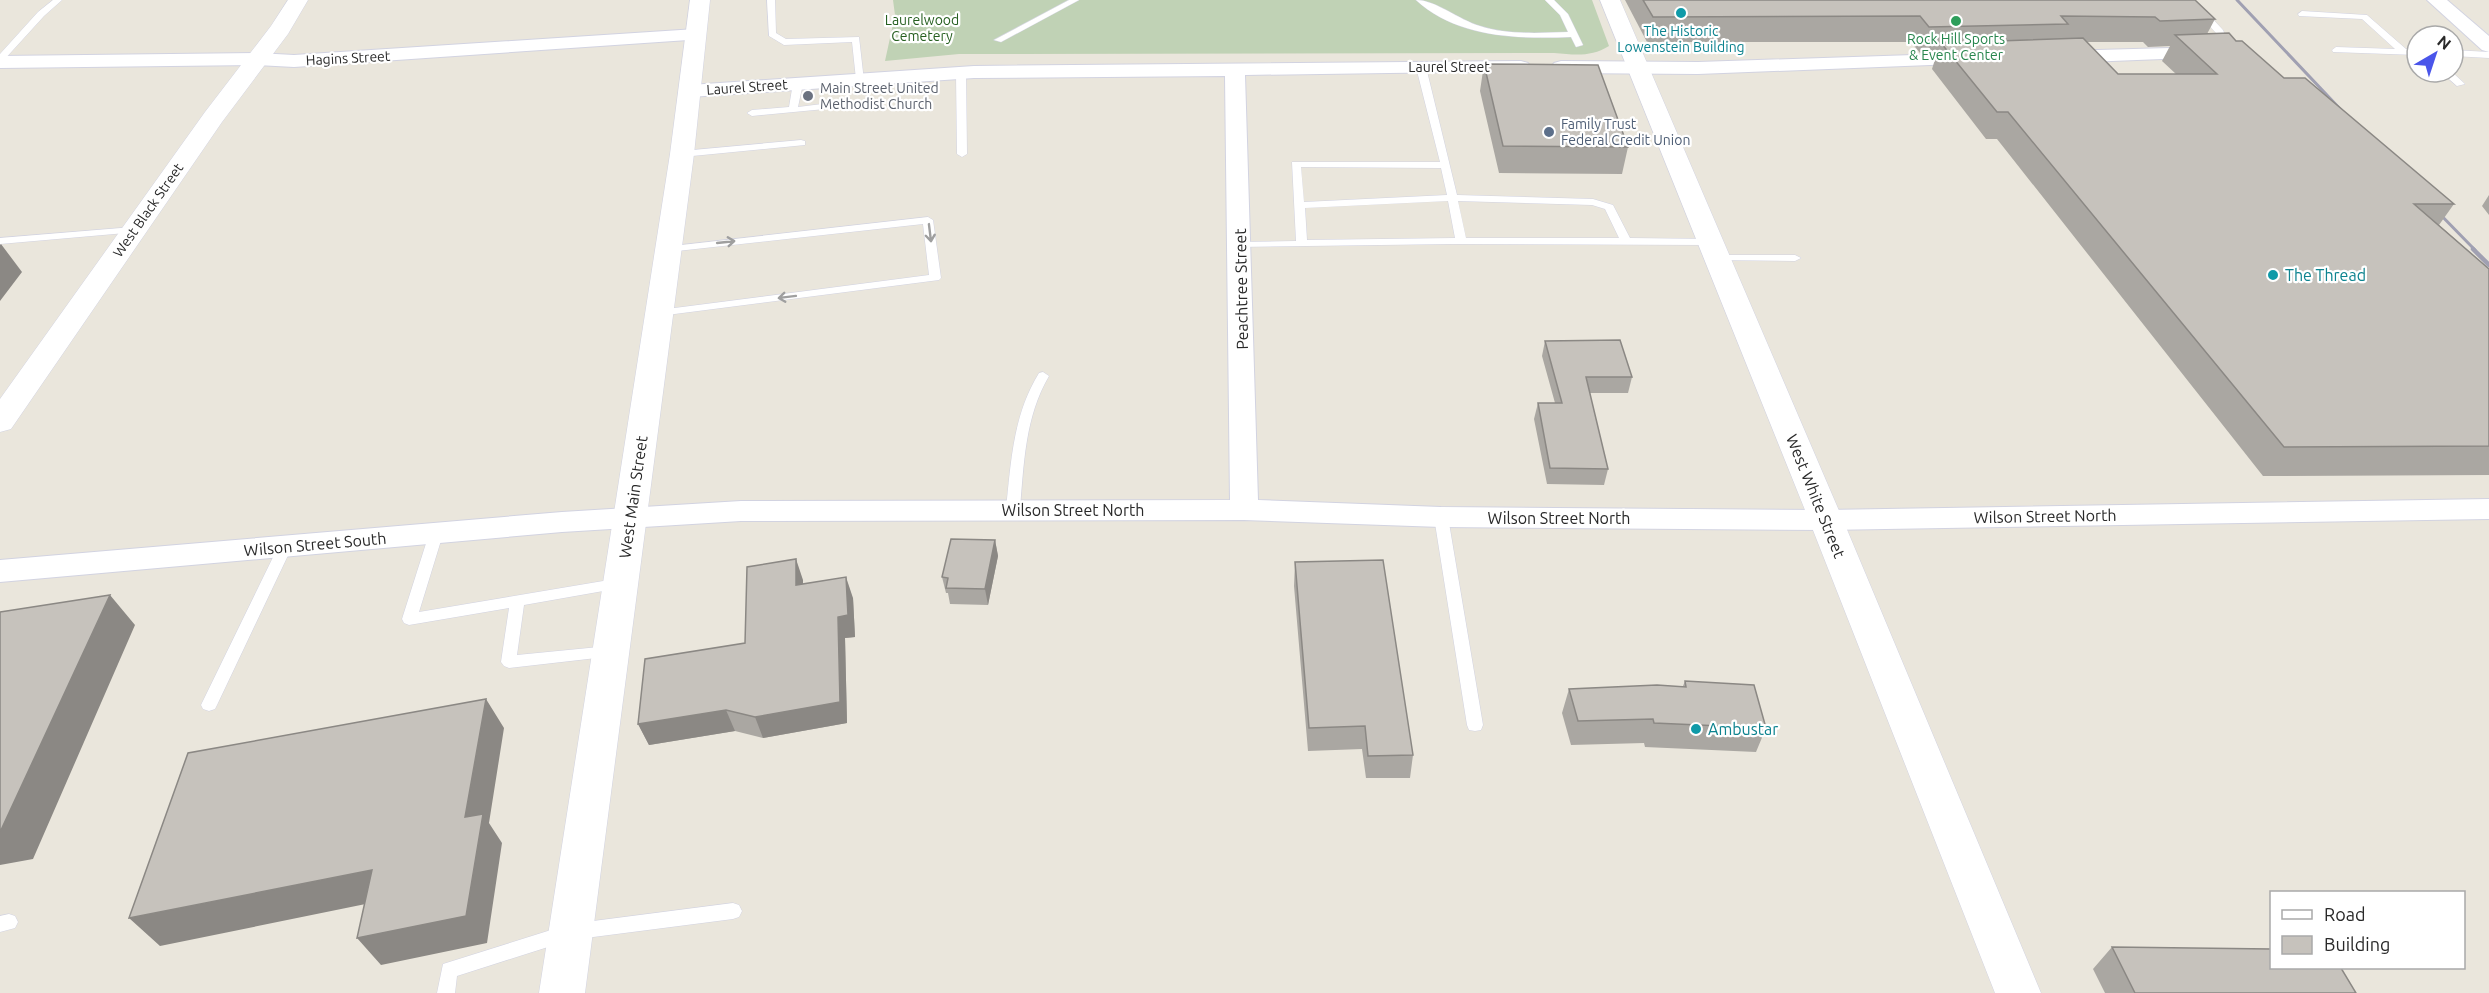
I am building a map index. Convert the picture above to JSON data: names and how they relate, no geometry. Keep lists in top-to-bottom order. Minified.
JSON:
{"streets":{"street":["Hagins Street","Laurel Street","West Black Street","Peachtree Street","West White Street","West Main Street","Wilson Street North","Wilson Street South"]},"crossings":[["Hagins Street","West Black Street"],["Hagins Street","West Main Street"],["Laurel Street","Peachtree Street"],["Laurel Street","West White Street"],["Laurel Street","West Main Street"],["Peachtree Street","Wilson Street North"],["West White Street","Wilson Street North"],["West Main Street","Wilson Street North"],["West Main Street","Wilson Street South"],["Wilson Street North","Wilson Street South"]],"parks":["Laurelwood Cemetery"],"places":["The Historic Lowenstein Building","Rock Hill Sports & Event Center","Main Street United Methodist Church","Family Trust Federal Credit Union","The Thread","Ambustar"],"legend":["Road","Building"],"north":"top right"}
